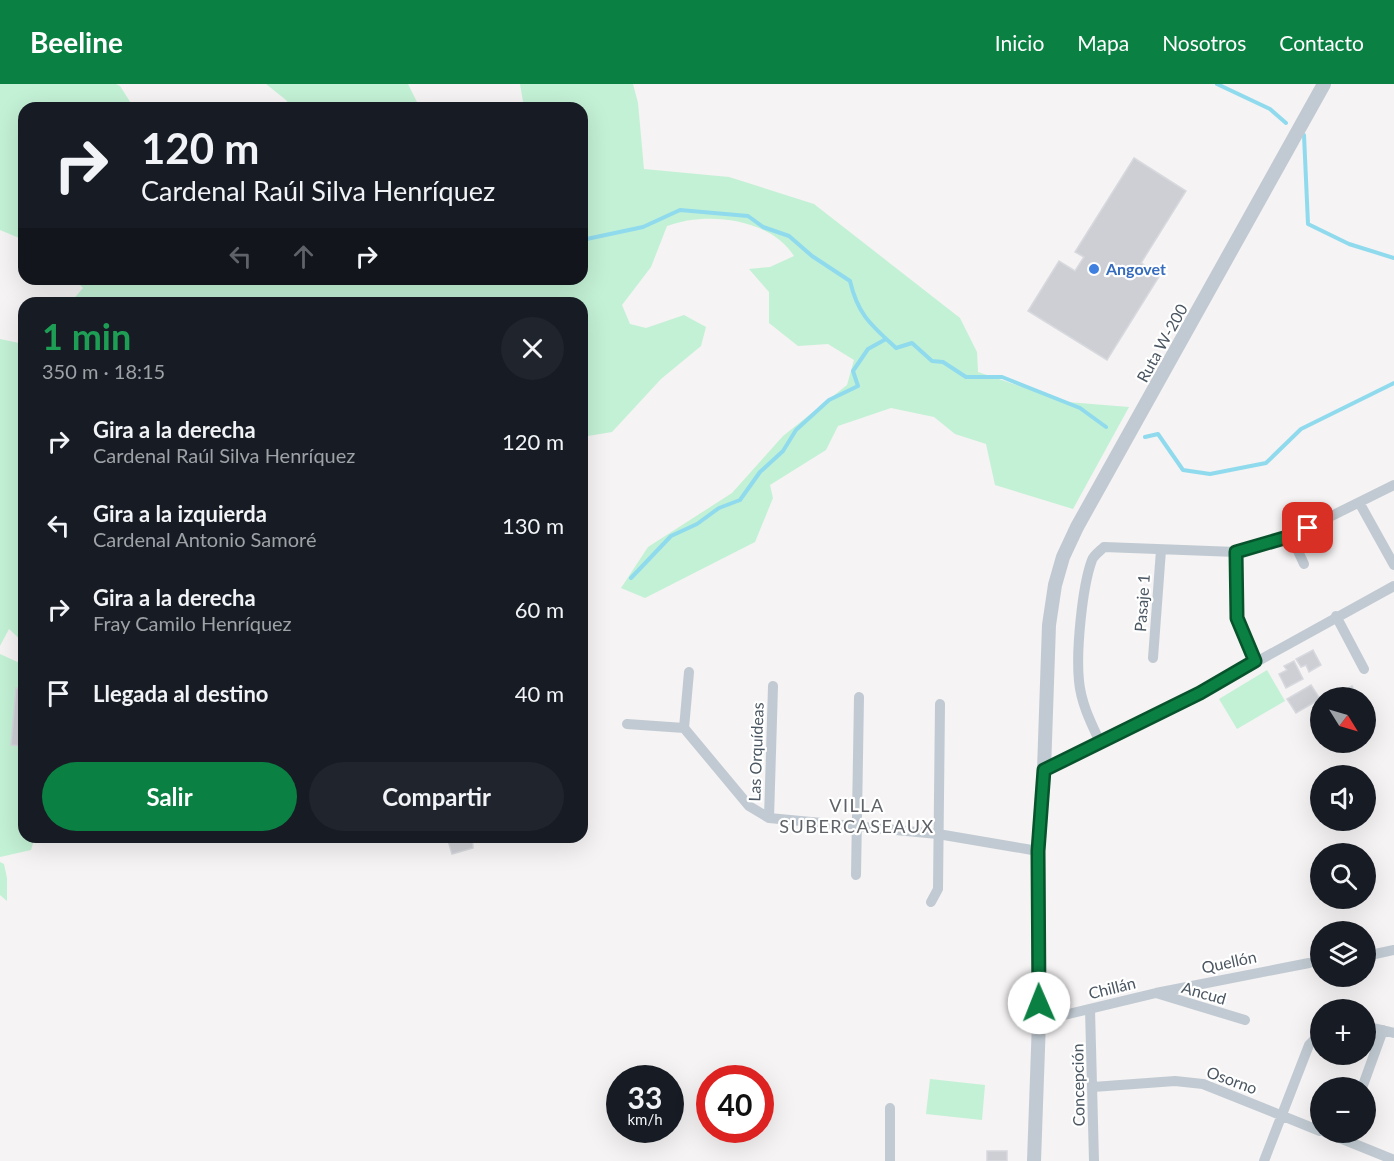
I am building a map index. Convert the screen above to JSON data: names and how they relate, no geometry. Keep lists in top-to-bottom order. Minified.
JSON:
{"streets":{"street":["Ruta W-200","Pasaje 1","Las Orquídeas","Quellón","Chillán","Ancud","Osorno","Concepción"]},"crossings":[["Ruta W-200","Chillán"],["Quellón","Chillán"],["Quellón","Ancud"],["Chillán","Ancud"],["Chillán","Concepción"],["Osorno","Concepción"]],"districts":["VILLA SUBERCASEAUX"],"places":["Angovet"],"north":"bottom right","page":{"header":"Beeline","nav":["Inicio","Mapa","Nosotros","Contacto"],"turn":["120 m","Cardenal Raúl Silva Henríquez"],"heading":["1 min","350 m · 18:15"],"list":[{"name":"Gira a la derecha","note":"Cardenal Raúl Silva Henríquez","value":"120 m"},{"name":"Gira a la izquierda","note":"Cardenal Antonio Samoré","value":"130 m"},{"name":"Gira a la derecha","note":"Fray Camilo Henríquez","value":"60 m"},{"name":"Llegada al destino","value":"40 m"}],"map_buttons":["+","−"],"buttons":["Salir","Compartir"],"speed":"33 km/h","limit":"40"}}
